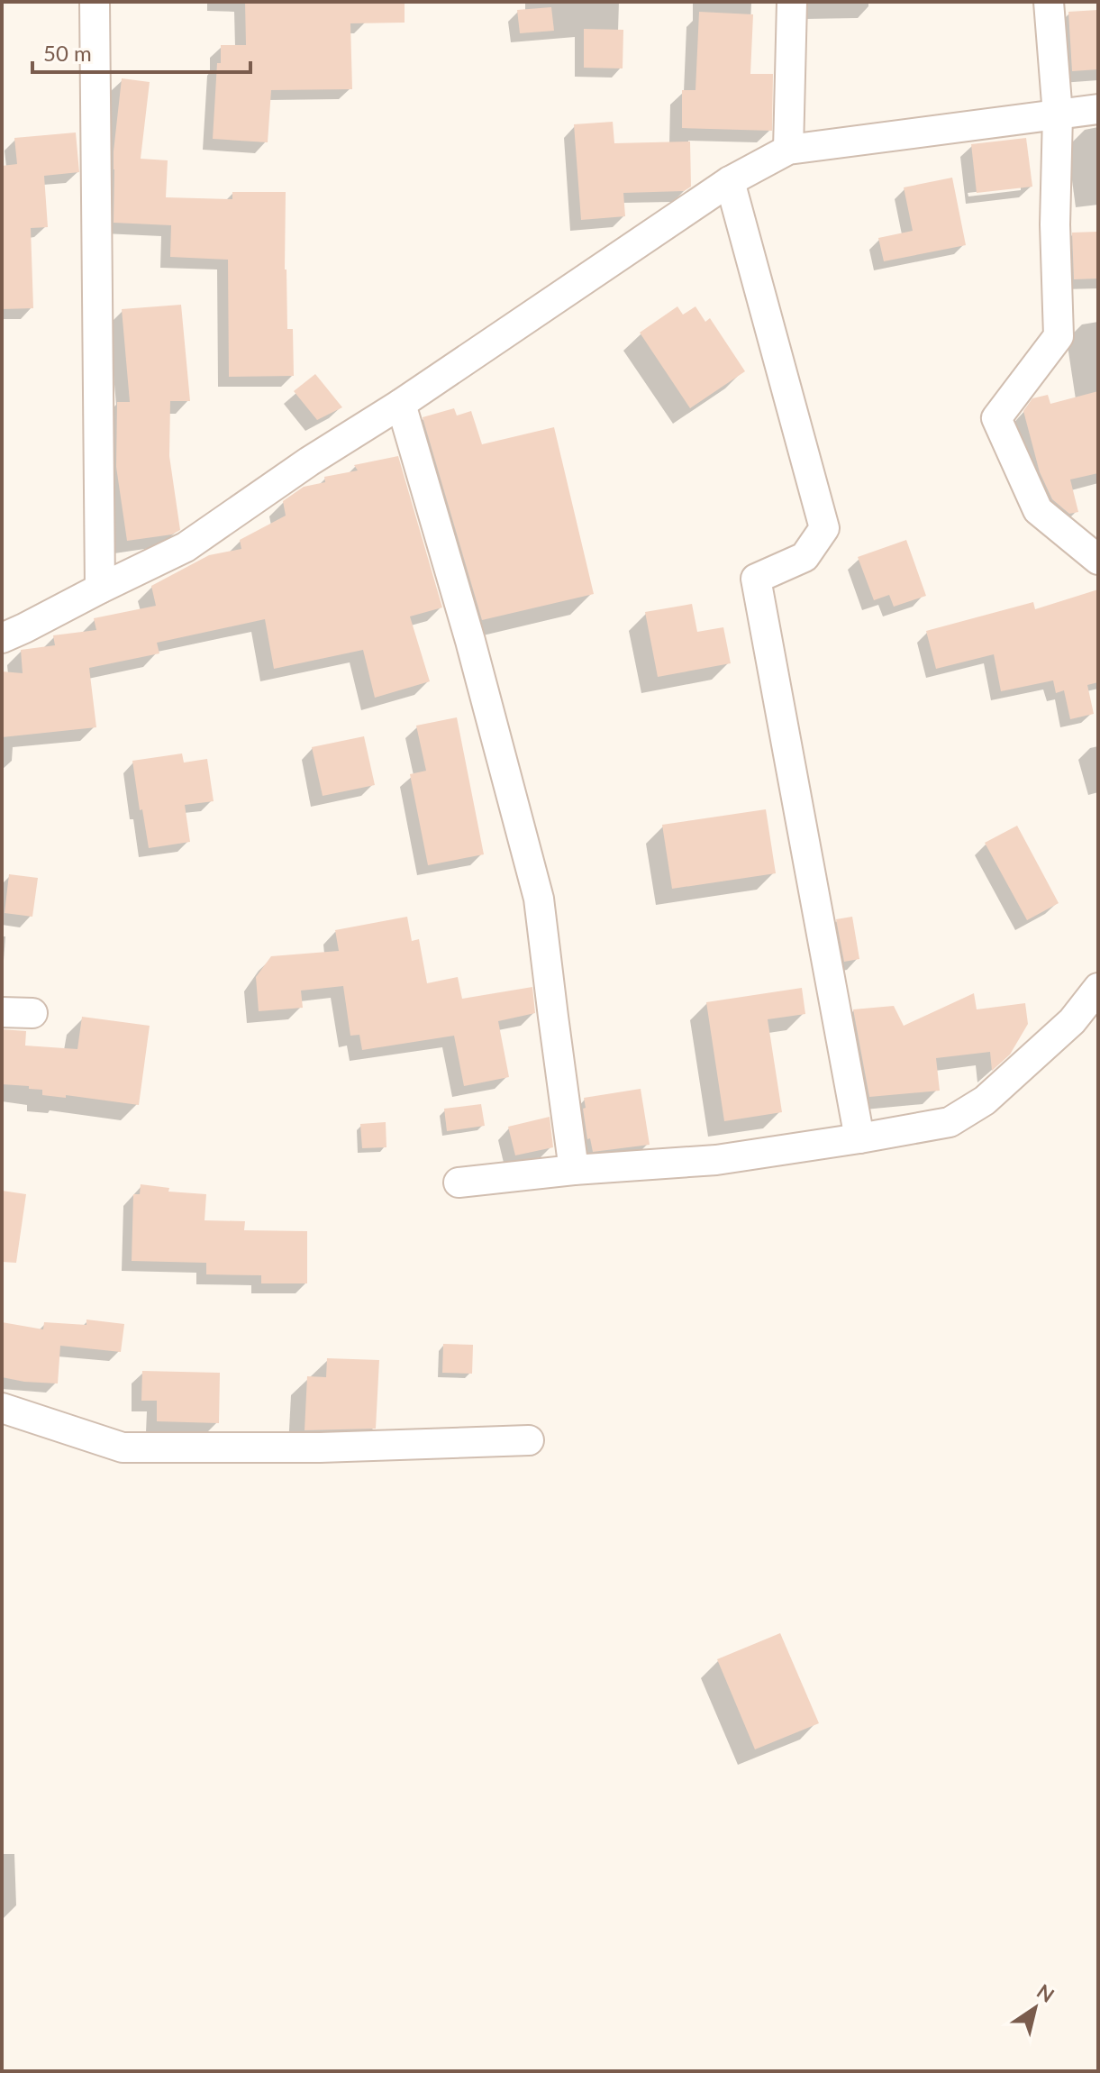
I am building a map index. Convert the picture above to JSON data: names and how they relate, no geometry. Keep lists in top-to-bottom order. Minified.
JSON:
{"scale_bar":"50 m","north":"top right"}
